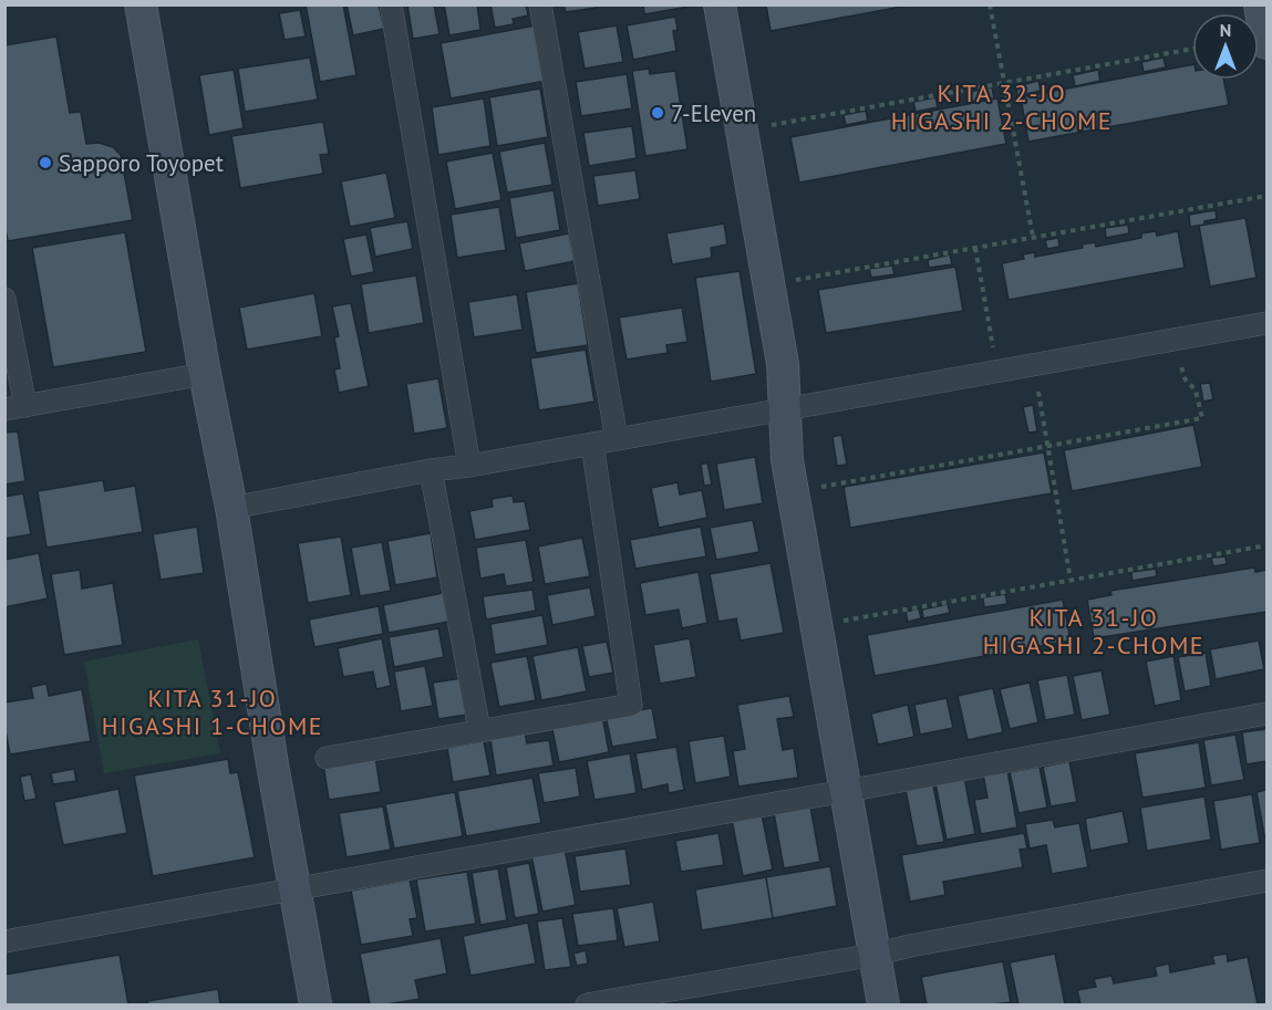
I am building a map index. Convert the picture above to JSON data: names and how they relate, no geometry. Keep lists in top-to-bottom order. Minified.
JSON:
{"districts":["KITA 32-JO HIGASHI 2-CHOME","KITA 31-JO HIGASHI 2-CHOME","KITA 31-JO HIGASHI 1-CHOME"],"places":["7-Eleven","Sapporo Toyopet"],"north":"top"}
